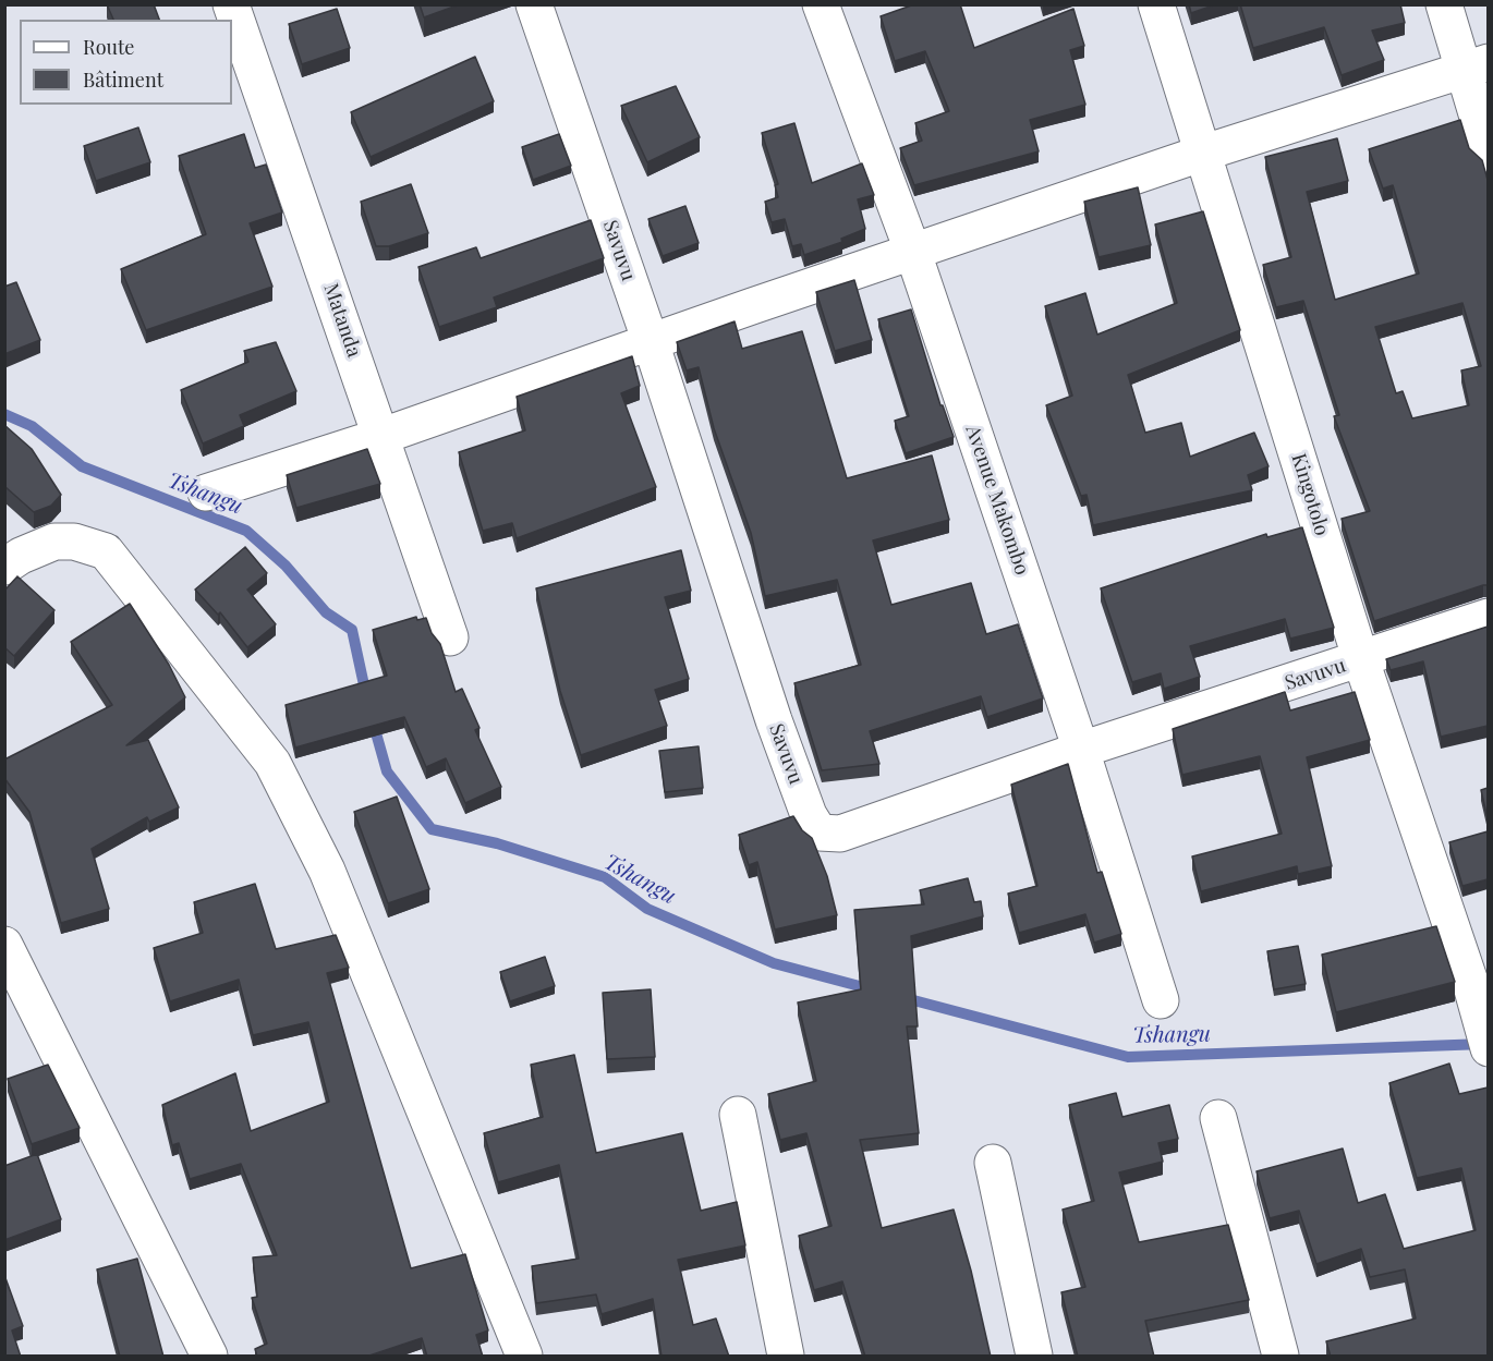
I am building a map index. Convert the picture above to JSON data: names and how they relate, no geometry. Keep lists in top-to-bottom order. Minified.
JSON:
{"streets":{"street":["Savuvu","Matanda","Kingotolo","Avenue Makombo"]},"crossings":[["Savuvu","Kingotolo"],["Savuvu","Avenue Makombo"]],"water":["Tshangu"],"legend":["Route","Bâtiment"]}
